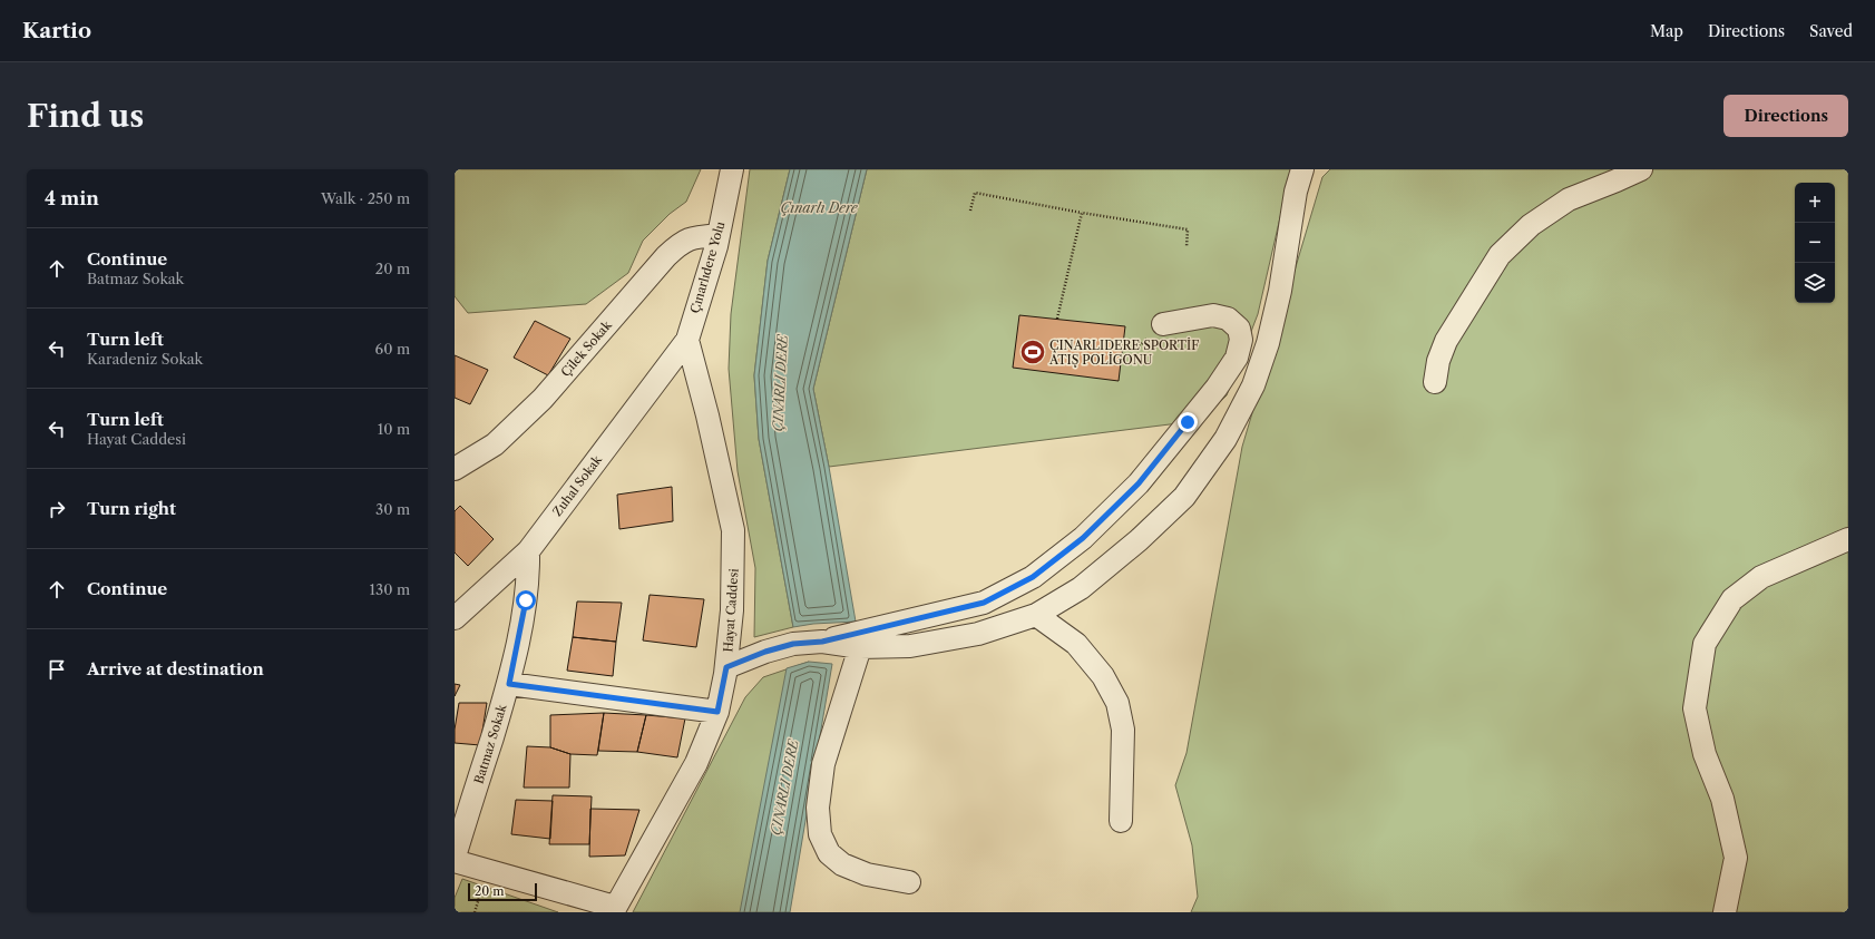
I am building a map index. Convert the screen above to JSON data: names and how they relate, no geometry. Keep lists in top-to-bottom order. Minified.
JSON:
{"streets":{"street":["Çınarlıdere Yolu","Çilek Sokak","Zuhal Sokak","Hayat Caddesi","Batmaz Sokak"]},"crossings":[["Çınarlıdere Yolu","Çilek Sokak"],["Çınarlıdere Yolu","Zuhal Sokak"],["Çınarlıdere Yolu","Hayat Caddesi"],["Zuhal Sokak","Hayat Caddesi"],["Zuhal Sokak","Batmaz Sokak"]],"water":["Çınarlı Dere","ÇINARLI DERE"],"places":{"sports":["ÇINARLIDERE SPORTİF ATIŞ POLİGONU"]},"scale_bar":"20 m","page":{"header":"Kartio","nav":["Map","Directions","Saved"],"buttons":"Directions","title":"Find us","heading":["4 min","Walk · 250 m"],"map_buttons":["+","−"],"list":[["Continue","Batmaz Sokak","20 m"],["Turn left","Karadeniz Sokak","60 m"],["Turn left","Hayat Caddesi","10 m"],["Turn right","30 m"],["Continue","130 m"],"Arrive at destination"],"scale":"20 m"}}
